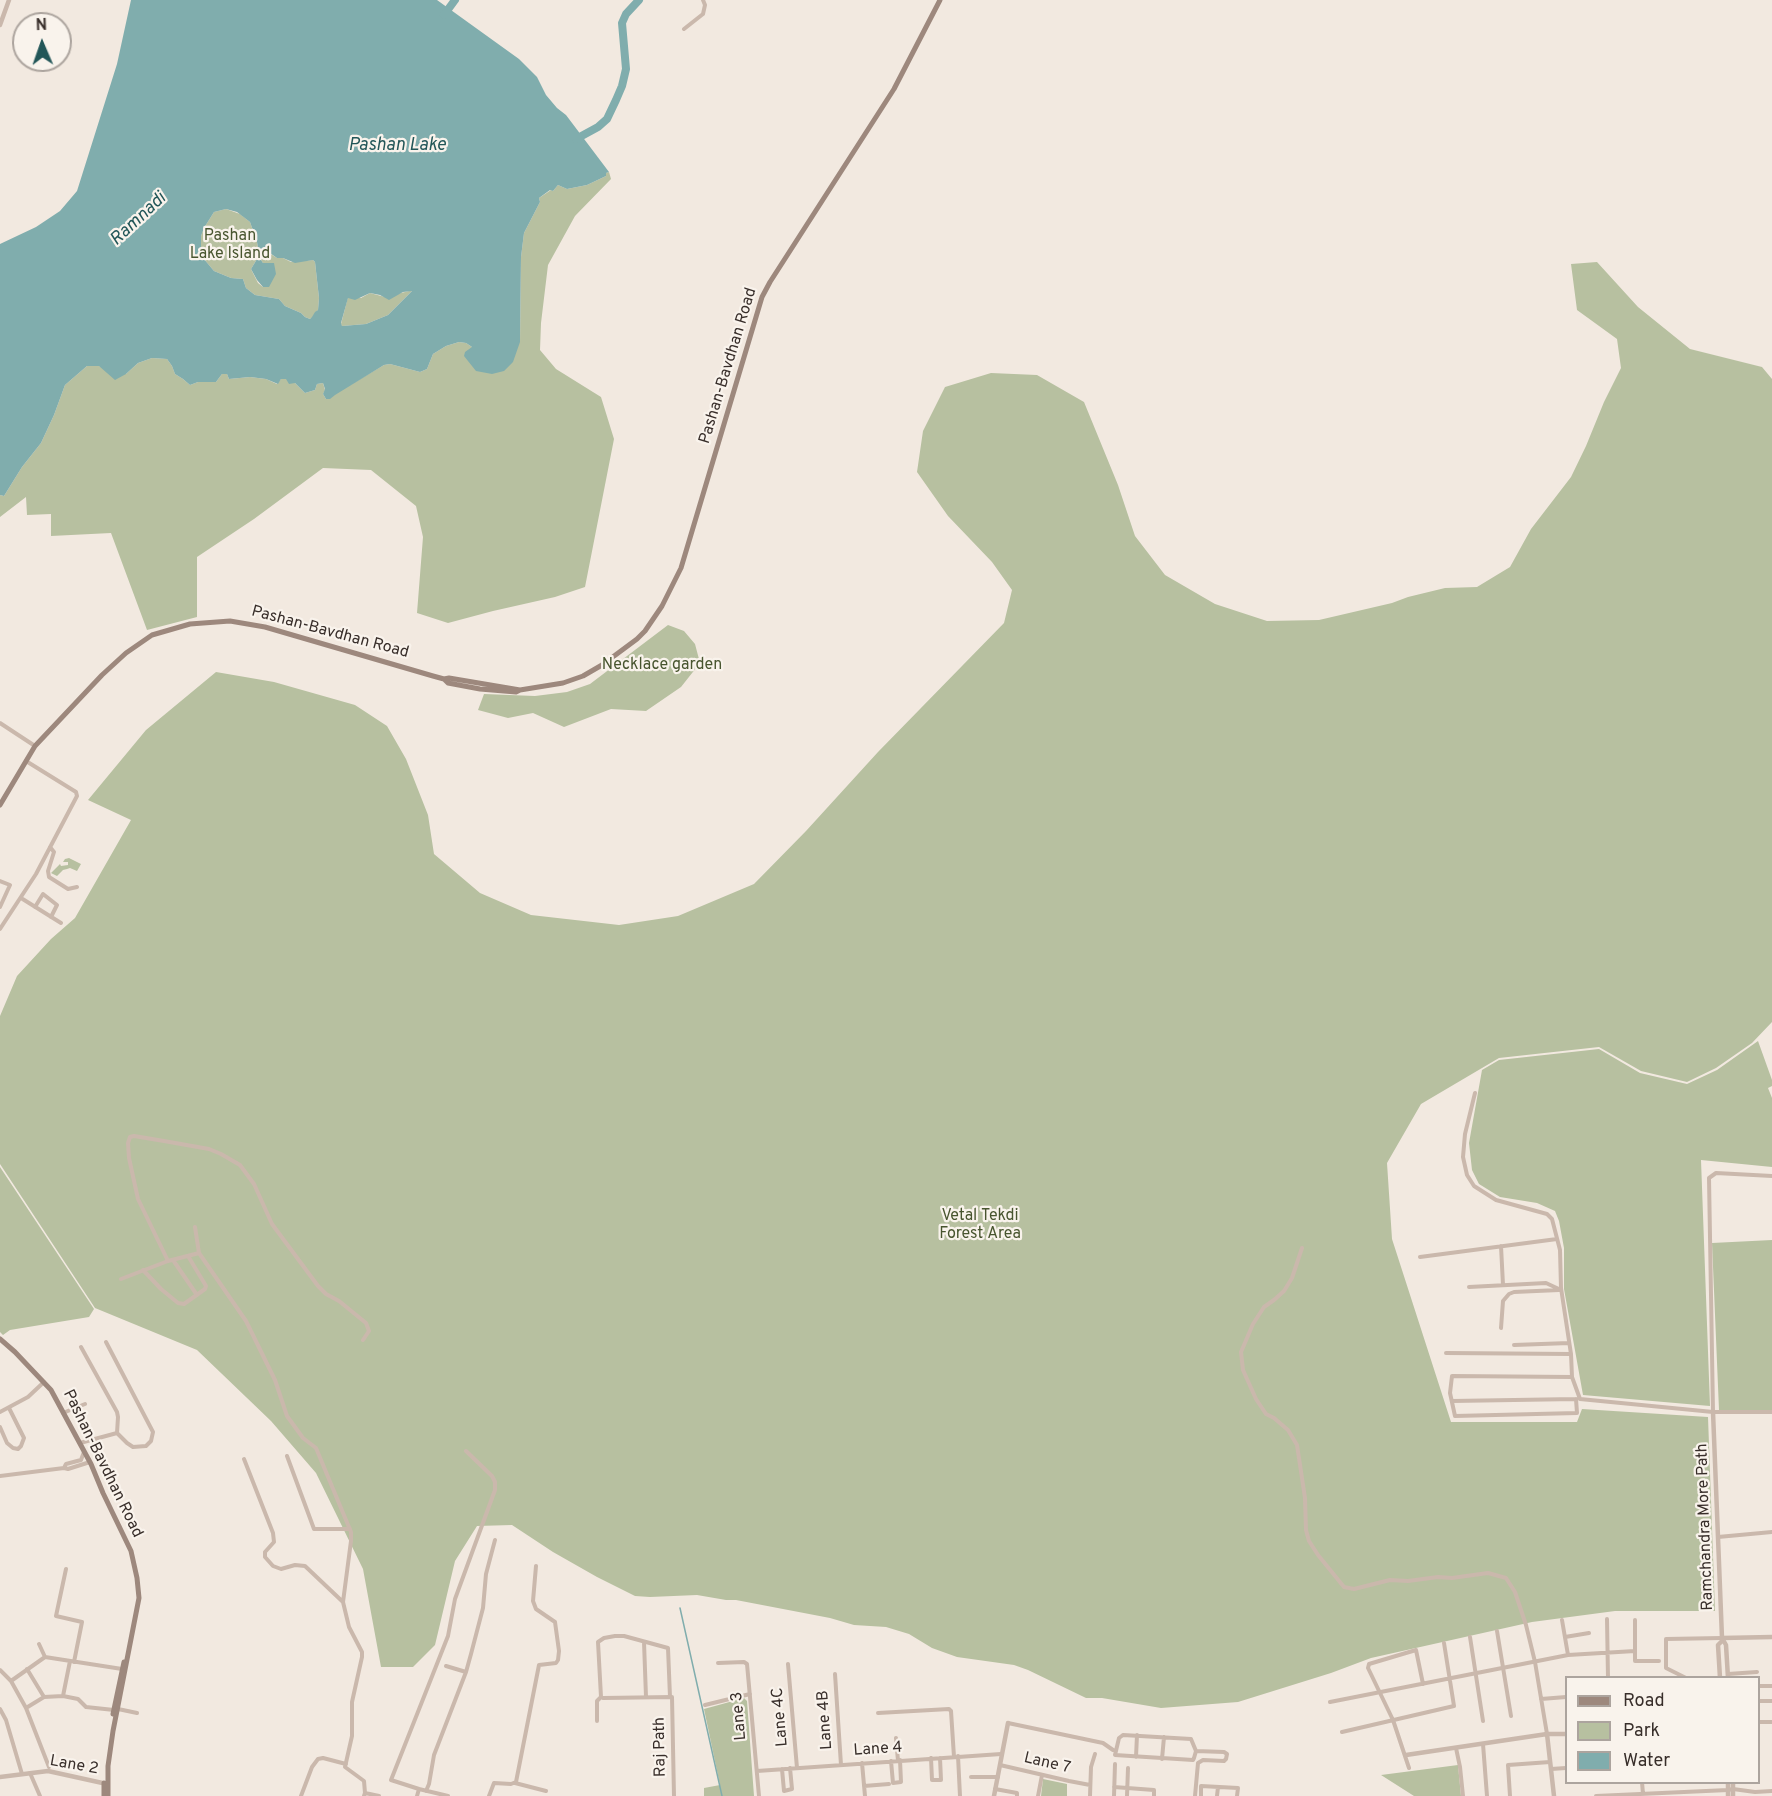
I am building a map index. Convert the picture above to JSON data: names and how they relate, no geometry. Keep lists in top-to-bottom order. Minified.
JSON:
{"streets":{"main road":["Pashan-Bavdhan Road"],"street":["Ramchandra More Path","Lane 3","Lane 4C","Lane 4B","Raj Path","Lane 4","Lane 7","Lane 2"]},"crossings":[["Pashan-Bavdhan Road","Lane 2"],["Lane 3","Lane 4"],["Lane 4C","Lane 4"],["Lane 4B","Lane 4"]],"water":["Pashan Lake","Ramnadi"],"parks":["Pashan Lake Island","Necklace garden","Vetal Tekdi Forest Area"],"legend":["Road","Park","Water"],"north":"top"}
